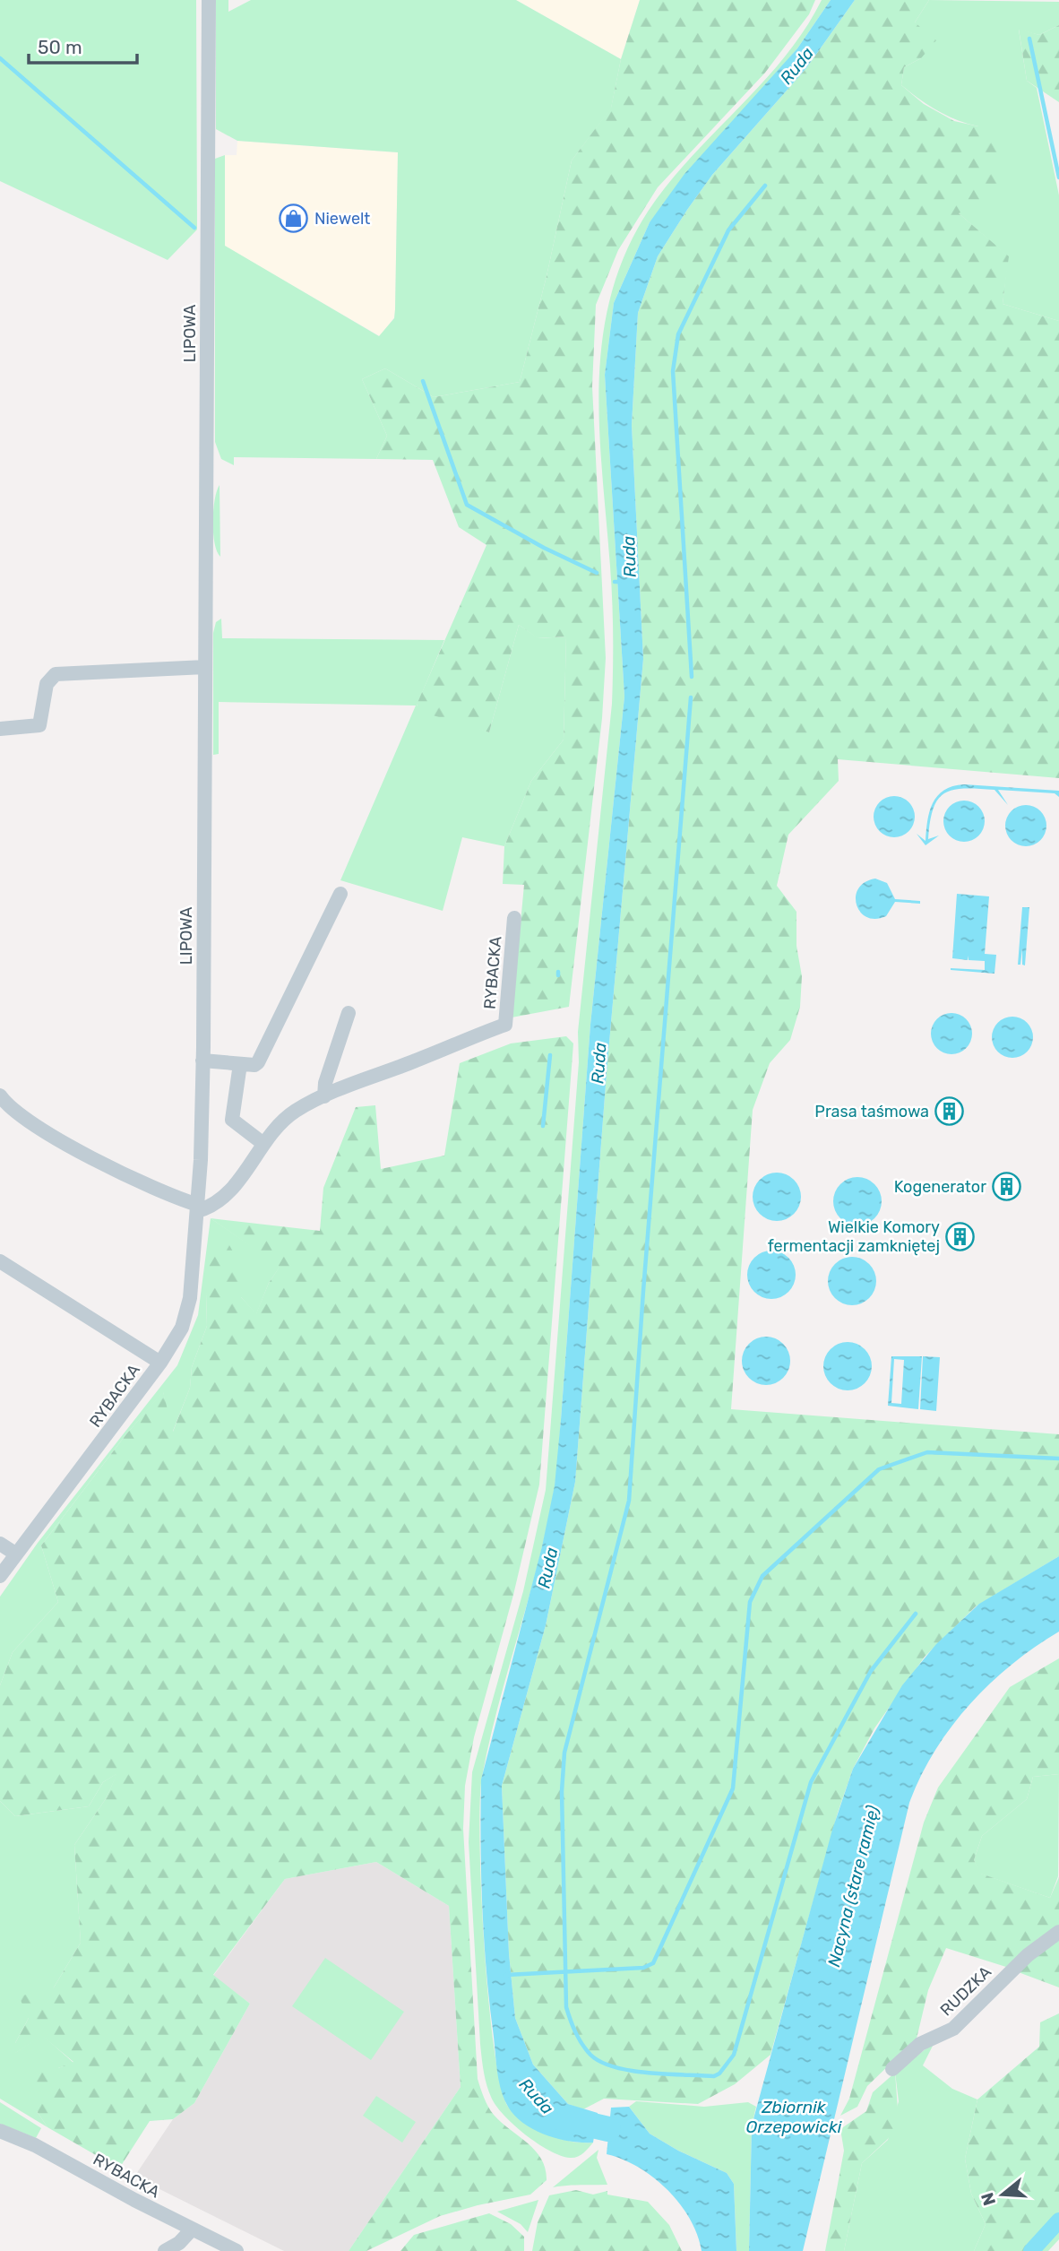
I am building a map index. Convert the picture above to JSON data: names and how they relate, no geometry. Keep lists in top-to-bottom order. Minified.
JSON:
{"streets":{"street":["LIPOWA","RYBACKA","RUDZKA"]},"crossings":[["LIPOWA","RYBACKA"]],"water":["Ruda","Nacyna (stare ramię)","Zbiornik Orzepowicki"],"places":{"shop":["Niewelt"],"building":["Prasa taśmowa","Kogenerator","Wielkie Komory fermentacji zamkniętej"]},"scale_bar":"50 m","north":"left"}
